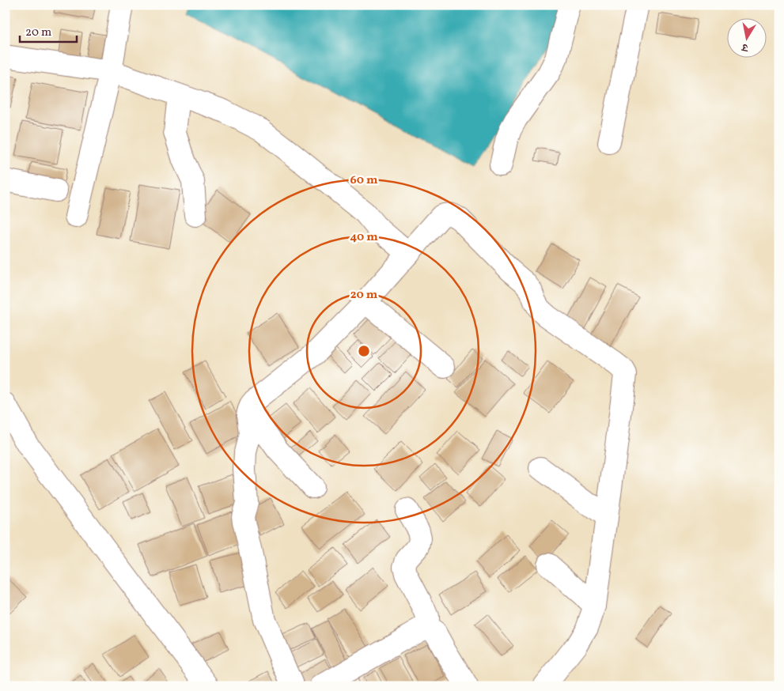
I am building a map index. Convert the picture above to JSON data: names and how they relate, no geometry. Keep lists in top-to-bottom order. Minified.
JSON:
{"scale_bar":"20 m","north":"bottom","rings":["60 m","40 m","20 m"]}
